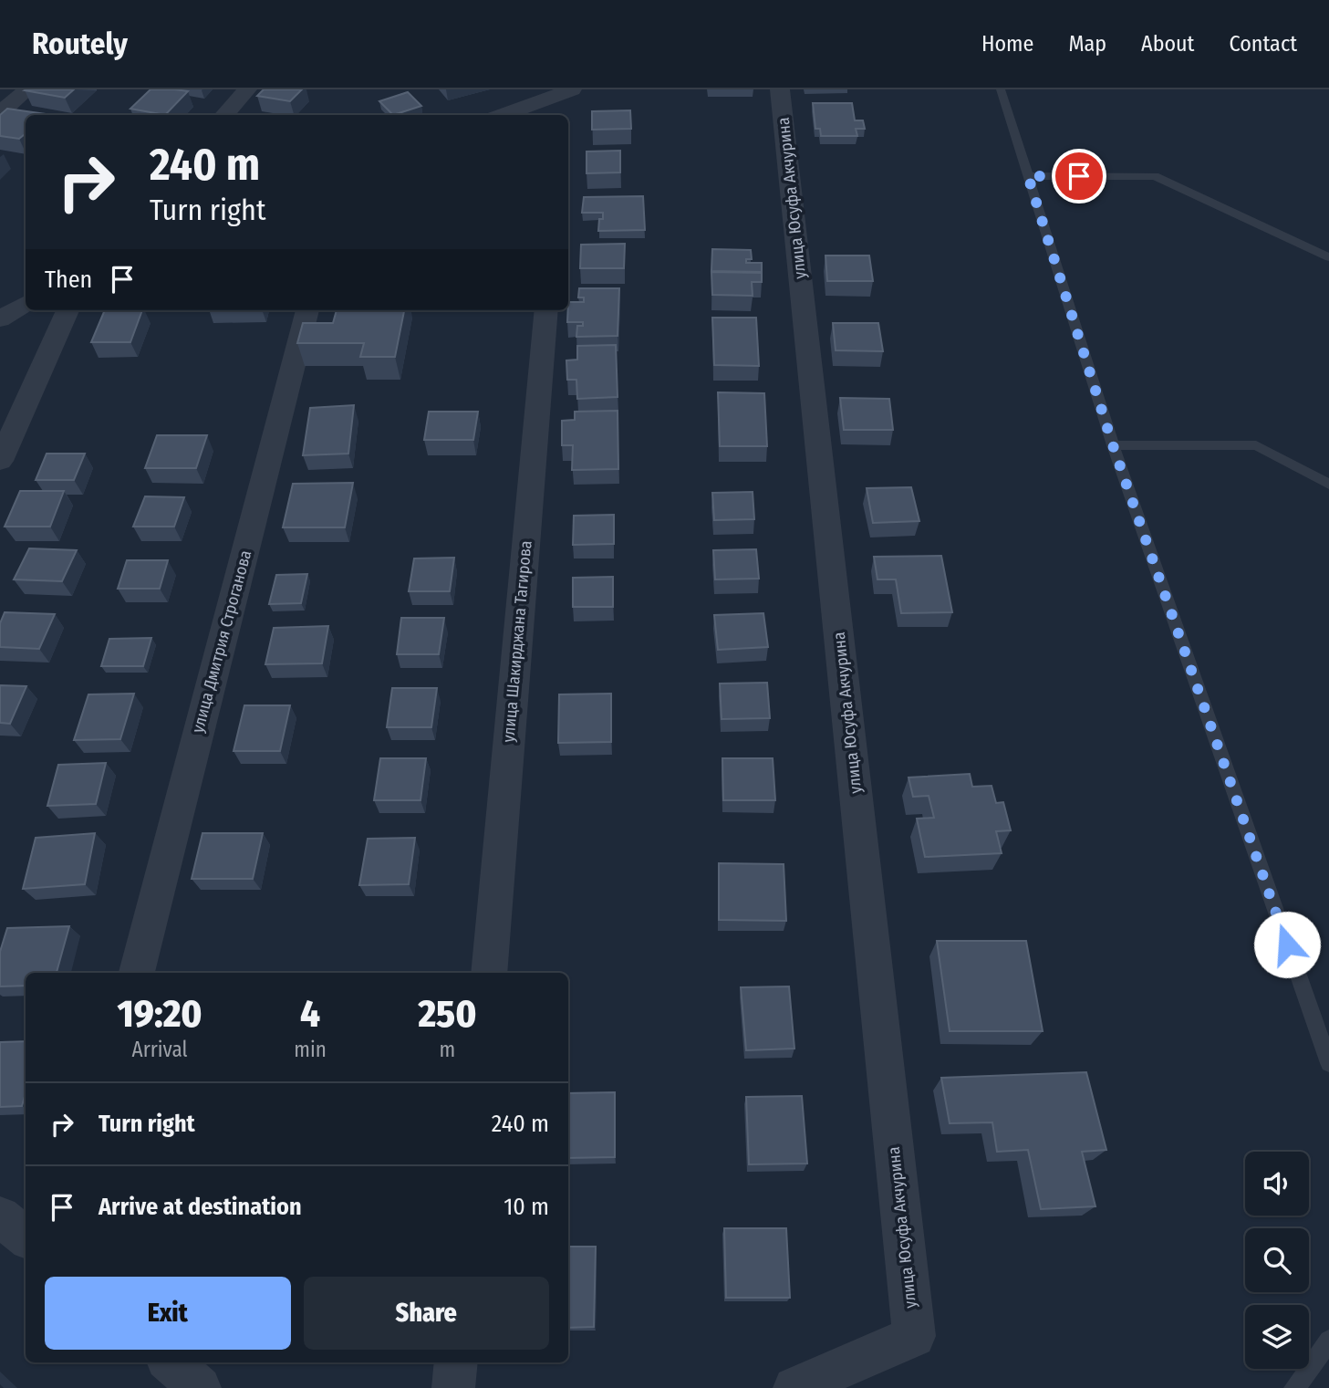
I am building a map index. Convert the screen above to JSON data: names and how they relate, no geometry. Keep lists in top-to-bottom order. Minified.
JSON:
{"streets":{"street":["улица Юсуфа Акчурина","улица Дмитрия Строганова","улица Шакирджана Тагирова"]},"page":{"header":"Routely","nav":["Home","Map","About","Contact"],"turn":["240 m","Turn right"],"then":"Then","eta":["19:20","Arrival","4","min","250","m"],"list":[{"name":"Turn right","value":"240 m"},{"name":"Arrive at destination","value":"10 m"}],"buttons":["Exit","Share"]}}
